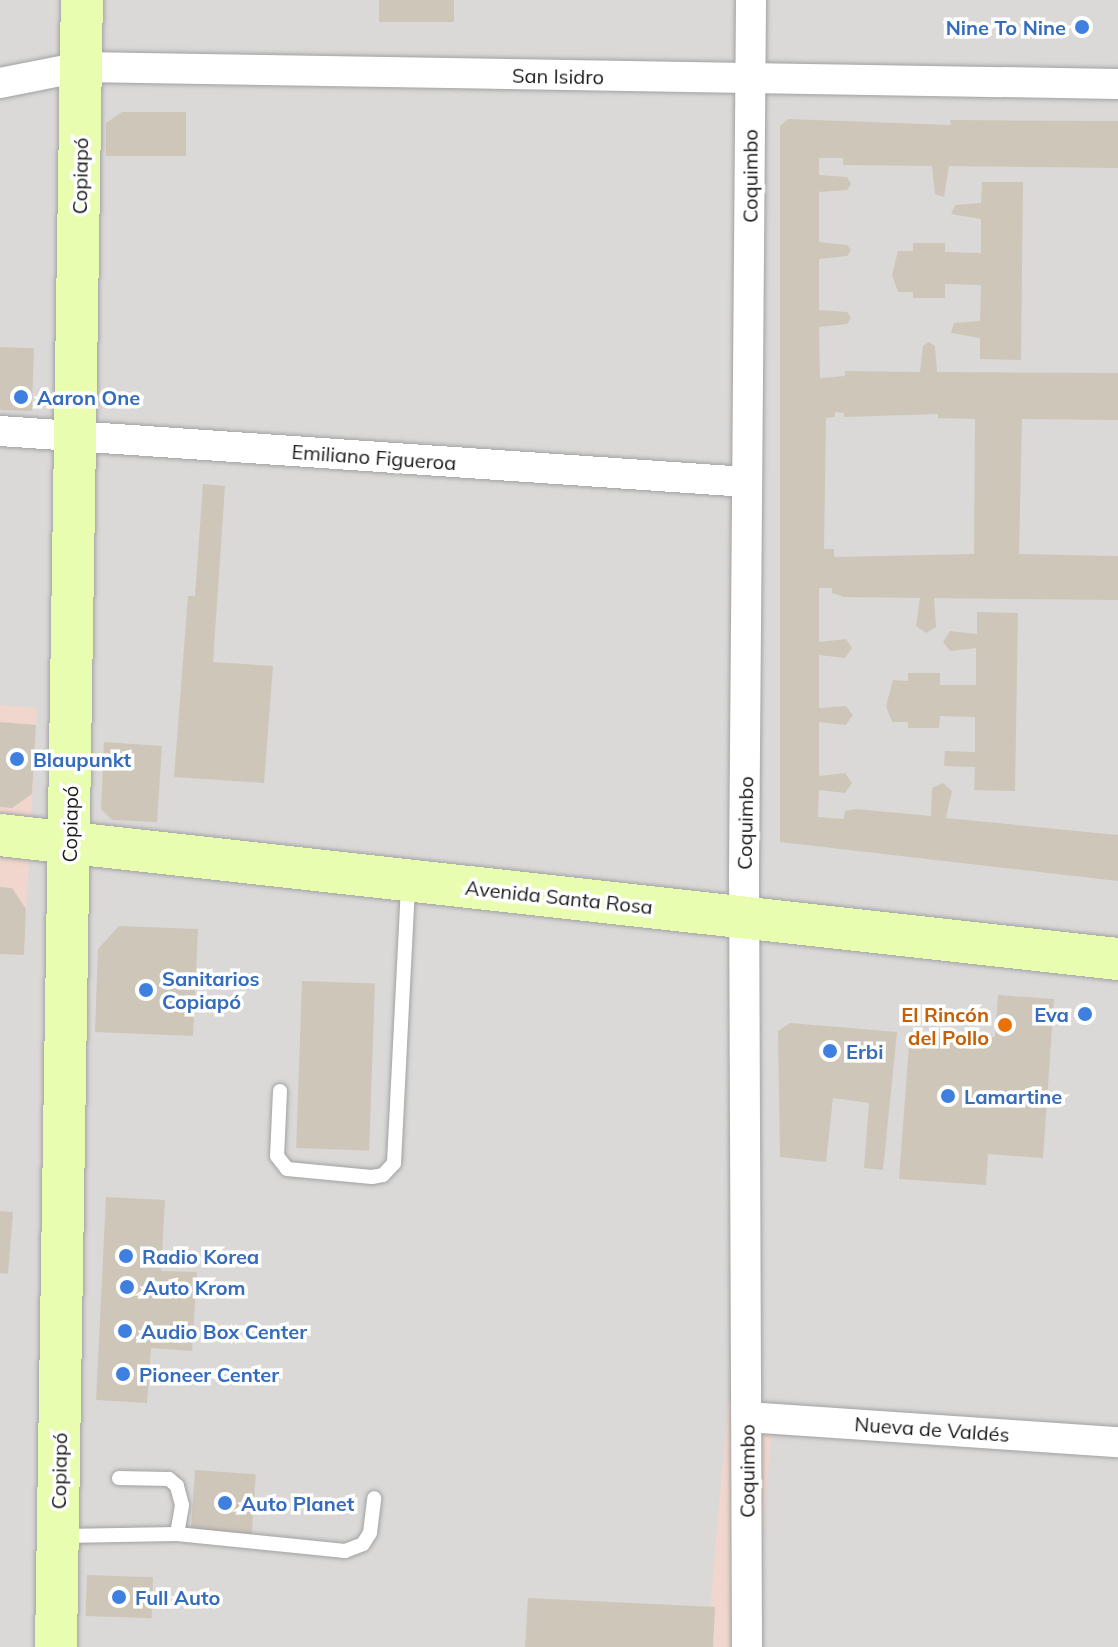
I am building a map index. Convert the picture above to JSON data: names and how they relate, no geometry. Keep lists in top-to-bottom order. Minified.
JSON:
{"streets":{"street":["San Isidro","Copiapó","Coquimbo","Emiliano Figueroa","Avenida Santa Rosa","Nueva de Valdés"]},"crossings":[["San Isidro","Copiapó"],["San Isidro","Coquimbo"],["Copiapó","Emiliano Figueroa"],["Copiapó","Avenida Santa Rosa"],["Coquimbo","Emiliano Figueroa"],["Coquimbo","Avenida Santa Rosa"],["Coquimbo","Nueva de Valdés"]],"places":["Nine To Nine","Aaron One","Blaupunkt","Sanitarios Copiapó","Eva","El Rincón del Pollo","Erbi","Lamartine","Radio Korea","Auto Krom","Audio Box Center","Pioneer Center","Auto Planet","Full Auto"]}
